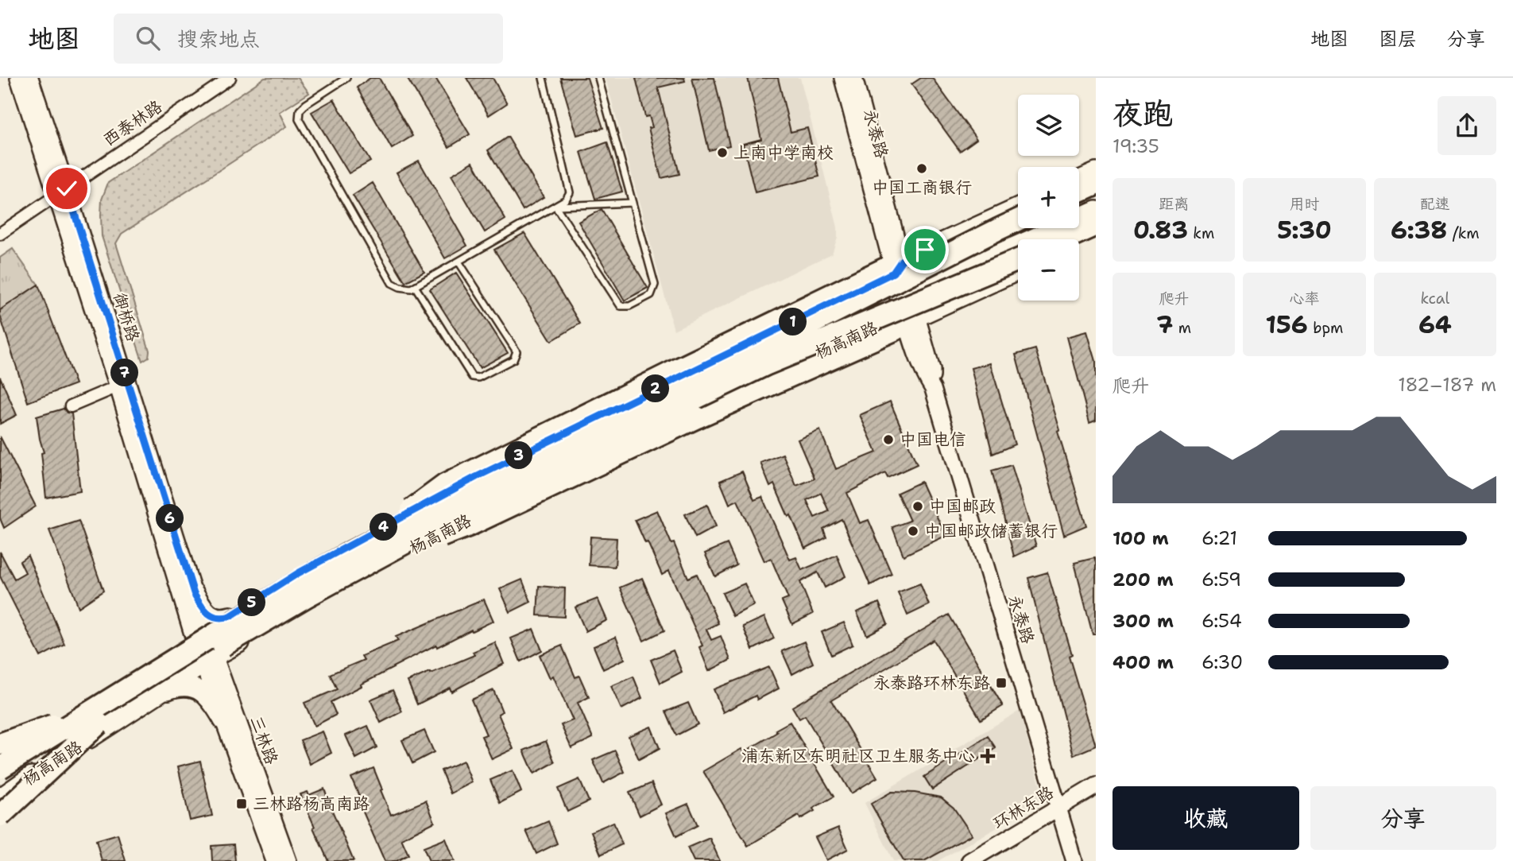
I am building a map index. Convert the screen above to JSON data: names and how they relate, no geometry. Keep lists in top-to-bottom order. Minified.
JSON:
{"streets":{"highway":["杨高南路"],"main road":["永泰路","御桥路","三林路","环林东路"],"street":["西泰林路"]},"crossings":[["西泰林路","御桥路"],["永泰路","杨高南路"],["永泰路","环林东路"],["御桥路","杨高南路"],["御桥路","三林路"],["杨高南路","三林路"]],"places":{"other":["上南中学南校","中国工商银行","中国电信","中国邮政","中国邮政储蓄银行"],"transit":["永泰路环林东路","三林路杨高南路"],"health":["浦东新区东明社区卫生服务中心"]},"page":{"header":"地图","search":"搜索地点","nav":["地图","图层","分享"],"heading":["夜跑","19:35"],"map_buttons":["+","−"],"stats":[["距离","0.83 km"],["用时","5:30"],["配速","6:38 /km"],["爬升","7 m"],["心率","156 bpm"],["kcal","64"]],"pins":["1","7","2","3","6","4","5"],"chart":["爬升","182–187 m"],"list":[{"name":"100 m","note":"6:21"},{"name":"200 m","note":"6:59"},{"name":"300 m","note":"6:54"},{"name":"400 m","note":"6:30"}],"buttons":["收藏","分享"]}}
